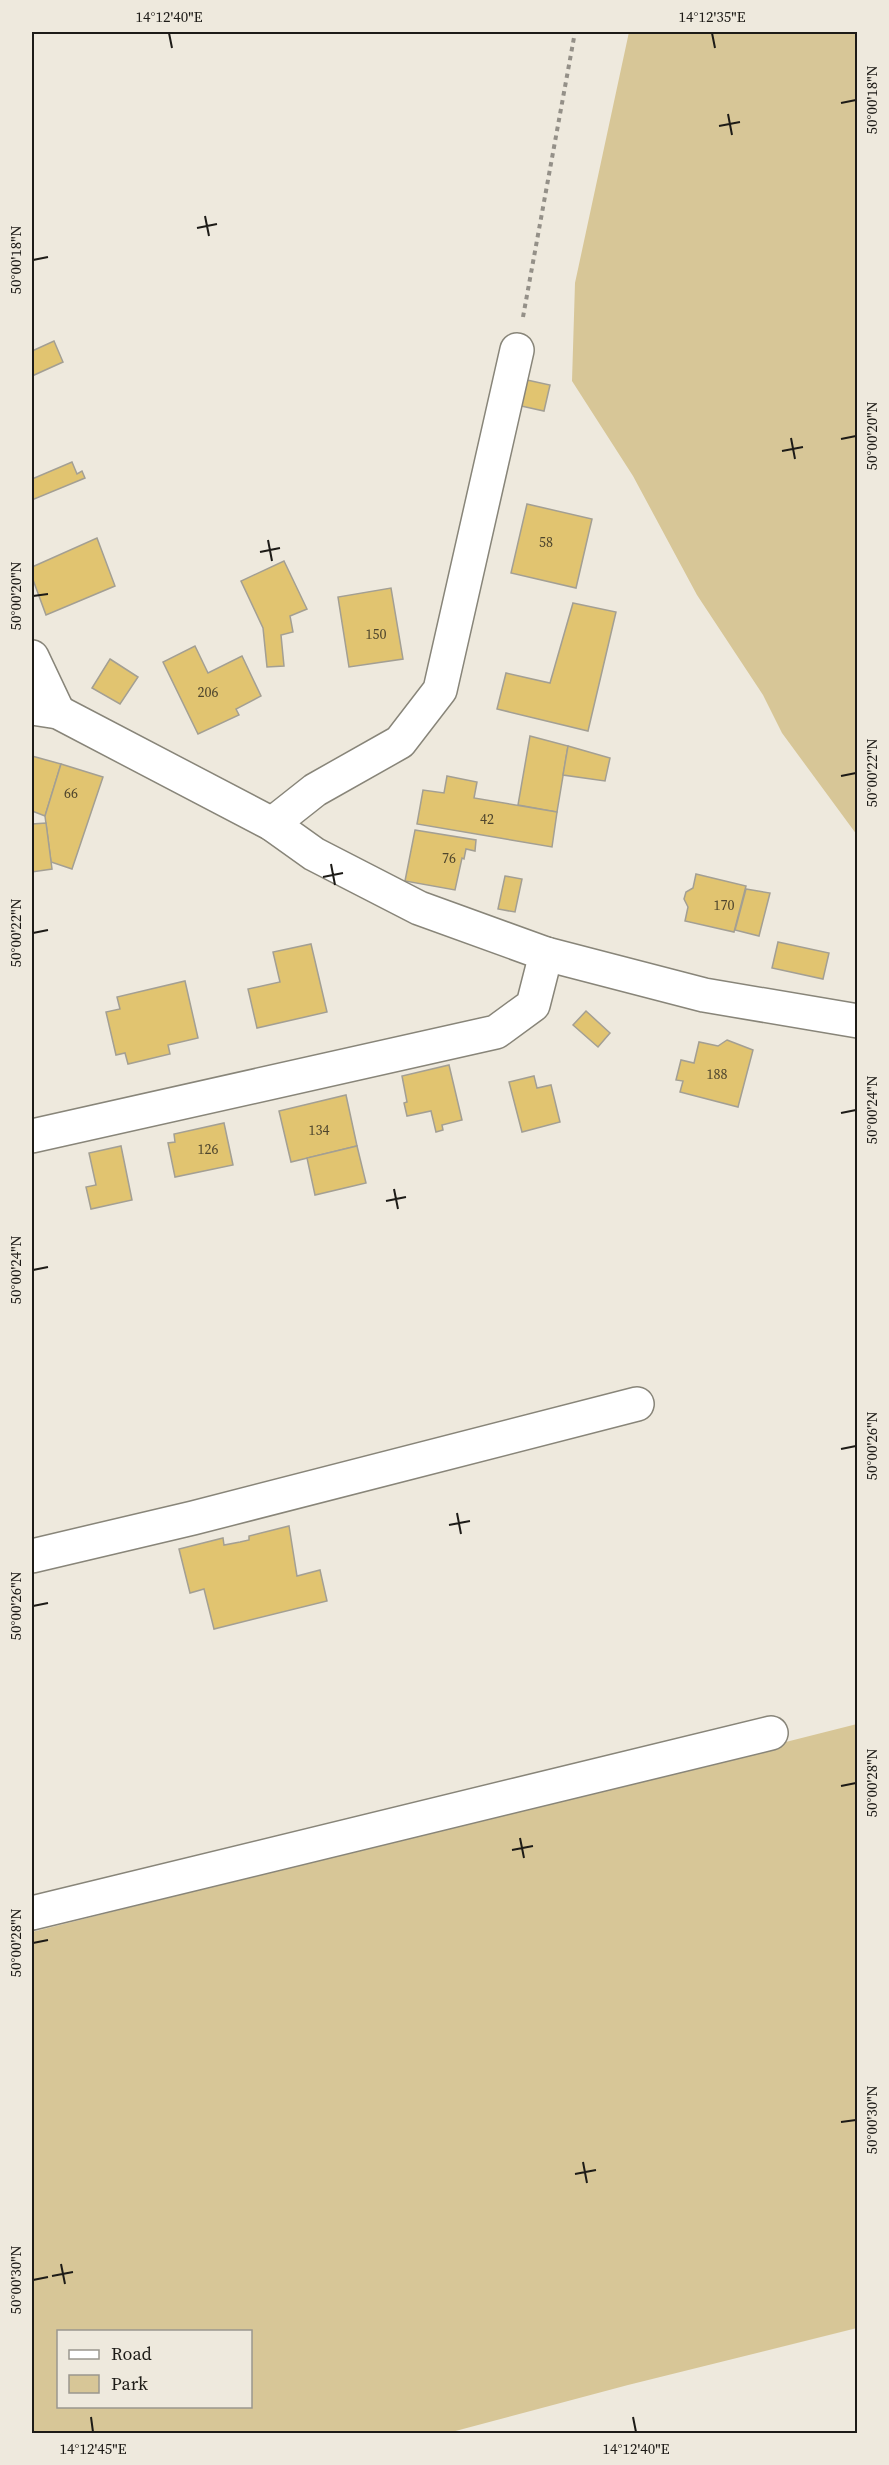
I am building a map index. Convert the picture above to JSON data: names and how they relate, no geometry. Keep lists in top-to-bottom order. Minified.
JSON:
{"house_numbers":["58","150","206","66","42","76","170","188","134","126"],"legend":["Road","Park"],"coordinates":["14°12'40\"E","14°12'35\"E","50°00'18\"N","50°00'20\"N","50°00'22\"N","50°00'24\"N","50°00'26\"N","50°00'28\"N","50°00'30\"N","14°12'45\"E"]}
